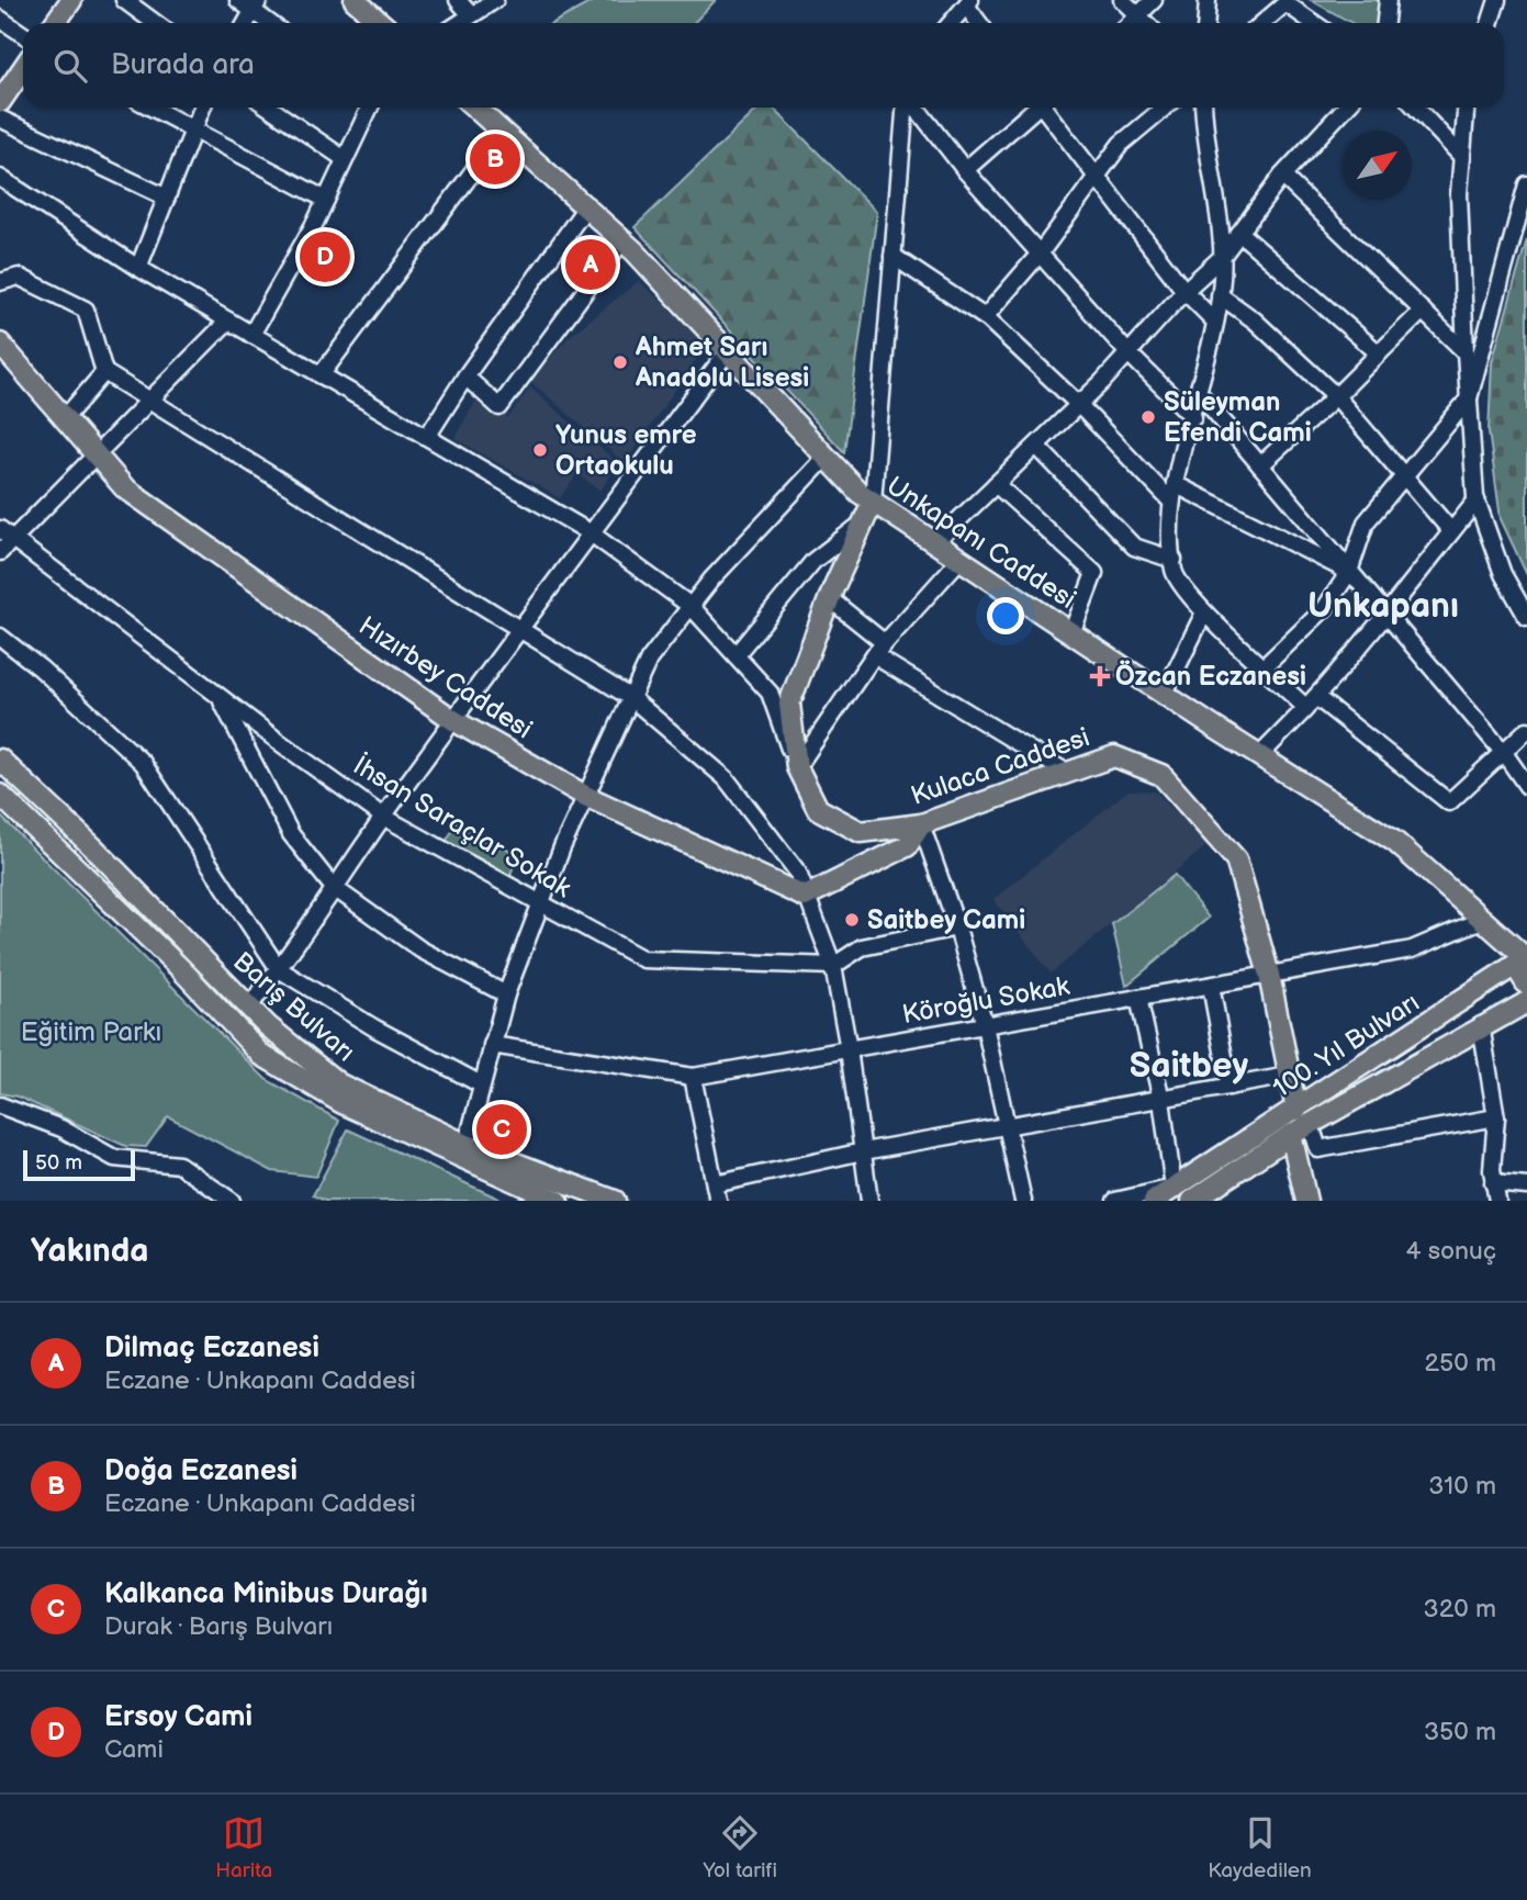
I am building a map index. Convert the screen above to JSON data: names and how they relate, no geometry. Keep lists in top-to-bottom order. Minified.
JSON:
{"streets":{"main road":["Unkapanı Caddesi","Hızırbey Caddesi","Kulaca Caddesi","Barış Bulvarı","100. Yıl Bulvarı"],"street":["İhsan Saraçlar Sokak","Köroğlu Sokak"]},"crossings":[["Unkapanı Caddesi","Kulaca Caddesi"],["Unkapanı Caddesi","Köroğlu Sokak"],["Unkapanı Caddesi","100. Yıl Bulvarı"],["Kulaca Caddesi","Köroğlu Sokak"],["Kulaca Caddesi","100. Yıl Bulvarı"]],"districts":["Unkapanı","Saitbey"],"parks":["Eğitim Parkı"],"places":{"other":["Ahmet Sarı Anadolu Lisesi","Süleyman Efendi Cami","Yunus emre Ortaokulu","Saitbey Cami"],"health":["Özcan Eczanesi"]},"scale_bar":"50 m","north":"top right","page":{"search":"Burada ara","pins":["B","D","A","C"],"scale":"50 m","heading":["Yakında","4 sonuç"],"list":[{"mark":"A","name":"Dilmaç Eczanesi","note":"Eczane · Unkapanı Caddesi","value":"250 m"},{"mark":"B","name":"Doğa Eczanesi","note":"Eczane · Unkapanı Caddesi","value":"310 m"},{"mark":"C","name":"Kalkanca Minibus Durağı","note":"Durak · Barış Bulvarı","value":"320 m"},{"mark":"D","name":"Ersoy Cami","note":"Cami","value":"350 m"}],"nav":["Harita","Yol tarifi","Kaydedilen"]}}
